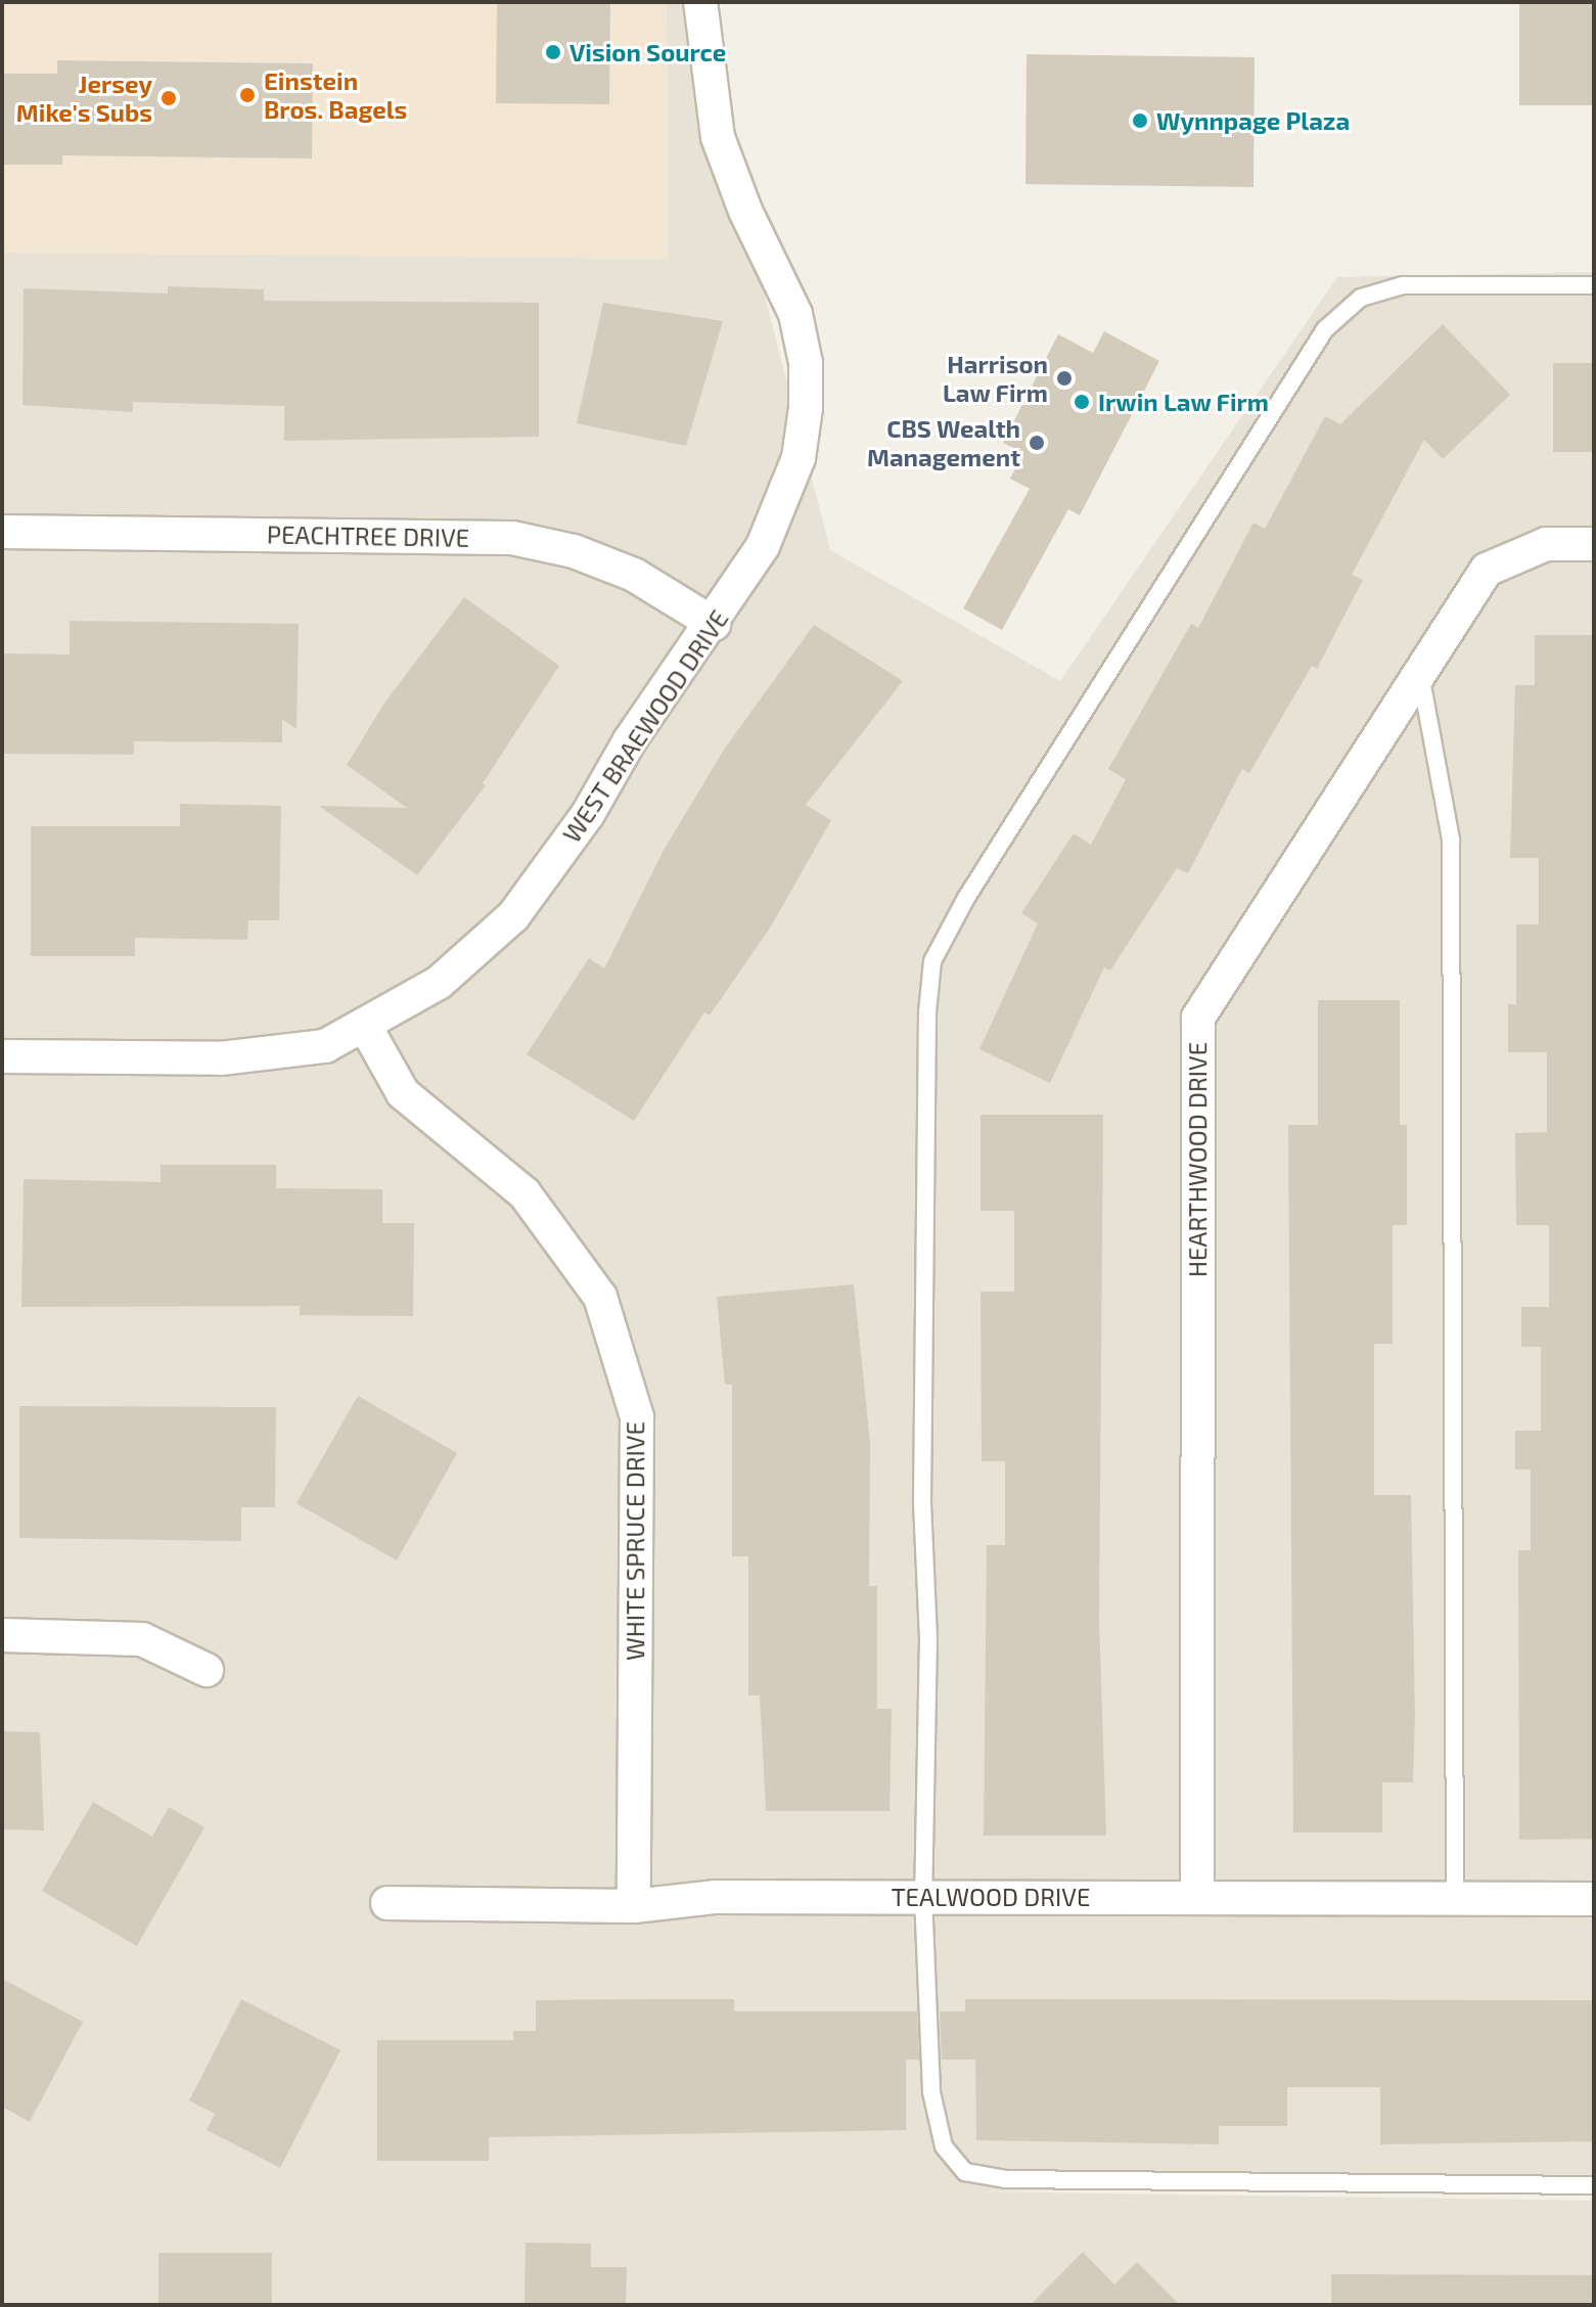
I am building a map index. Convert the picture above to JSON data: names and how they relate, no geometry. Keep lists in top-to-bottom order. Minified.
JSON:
{"streets":{"street":["PEACHTREE DRIVE","WEST BRAEWOOD DRIVE","HEARTHWOOD DRIVE","WHITE SPRUCE DRIVE","TEALWOOD DRIVE"]},"crossings":[["PEACHTREE DRIVE","WEST BRAEWOOD DRIVE"],["WEST BRAEWOOD DRIVE","WHITE SPRUCE DRIVE"],["HEARTHWOOD DRIVE","TEALWOOD DRIVE"],["WHITE SPRUCE DRIVE","TEALWOOD DRIVE"]],"places":["Vision Source","Einstein Bros. Bagels","Jersey Mike's Subs","Wynnpage Plaza","Harrison Law Firm","Irwin Law Firm","CBS Wealth Management"]}
